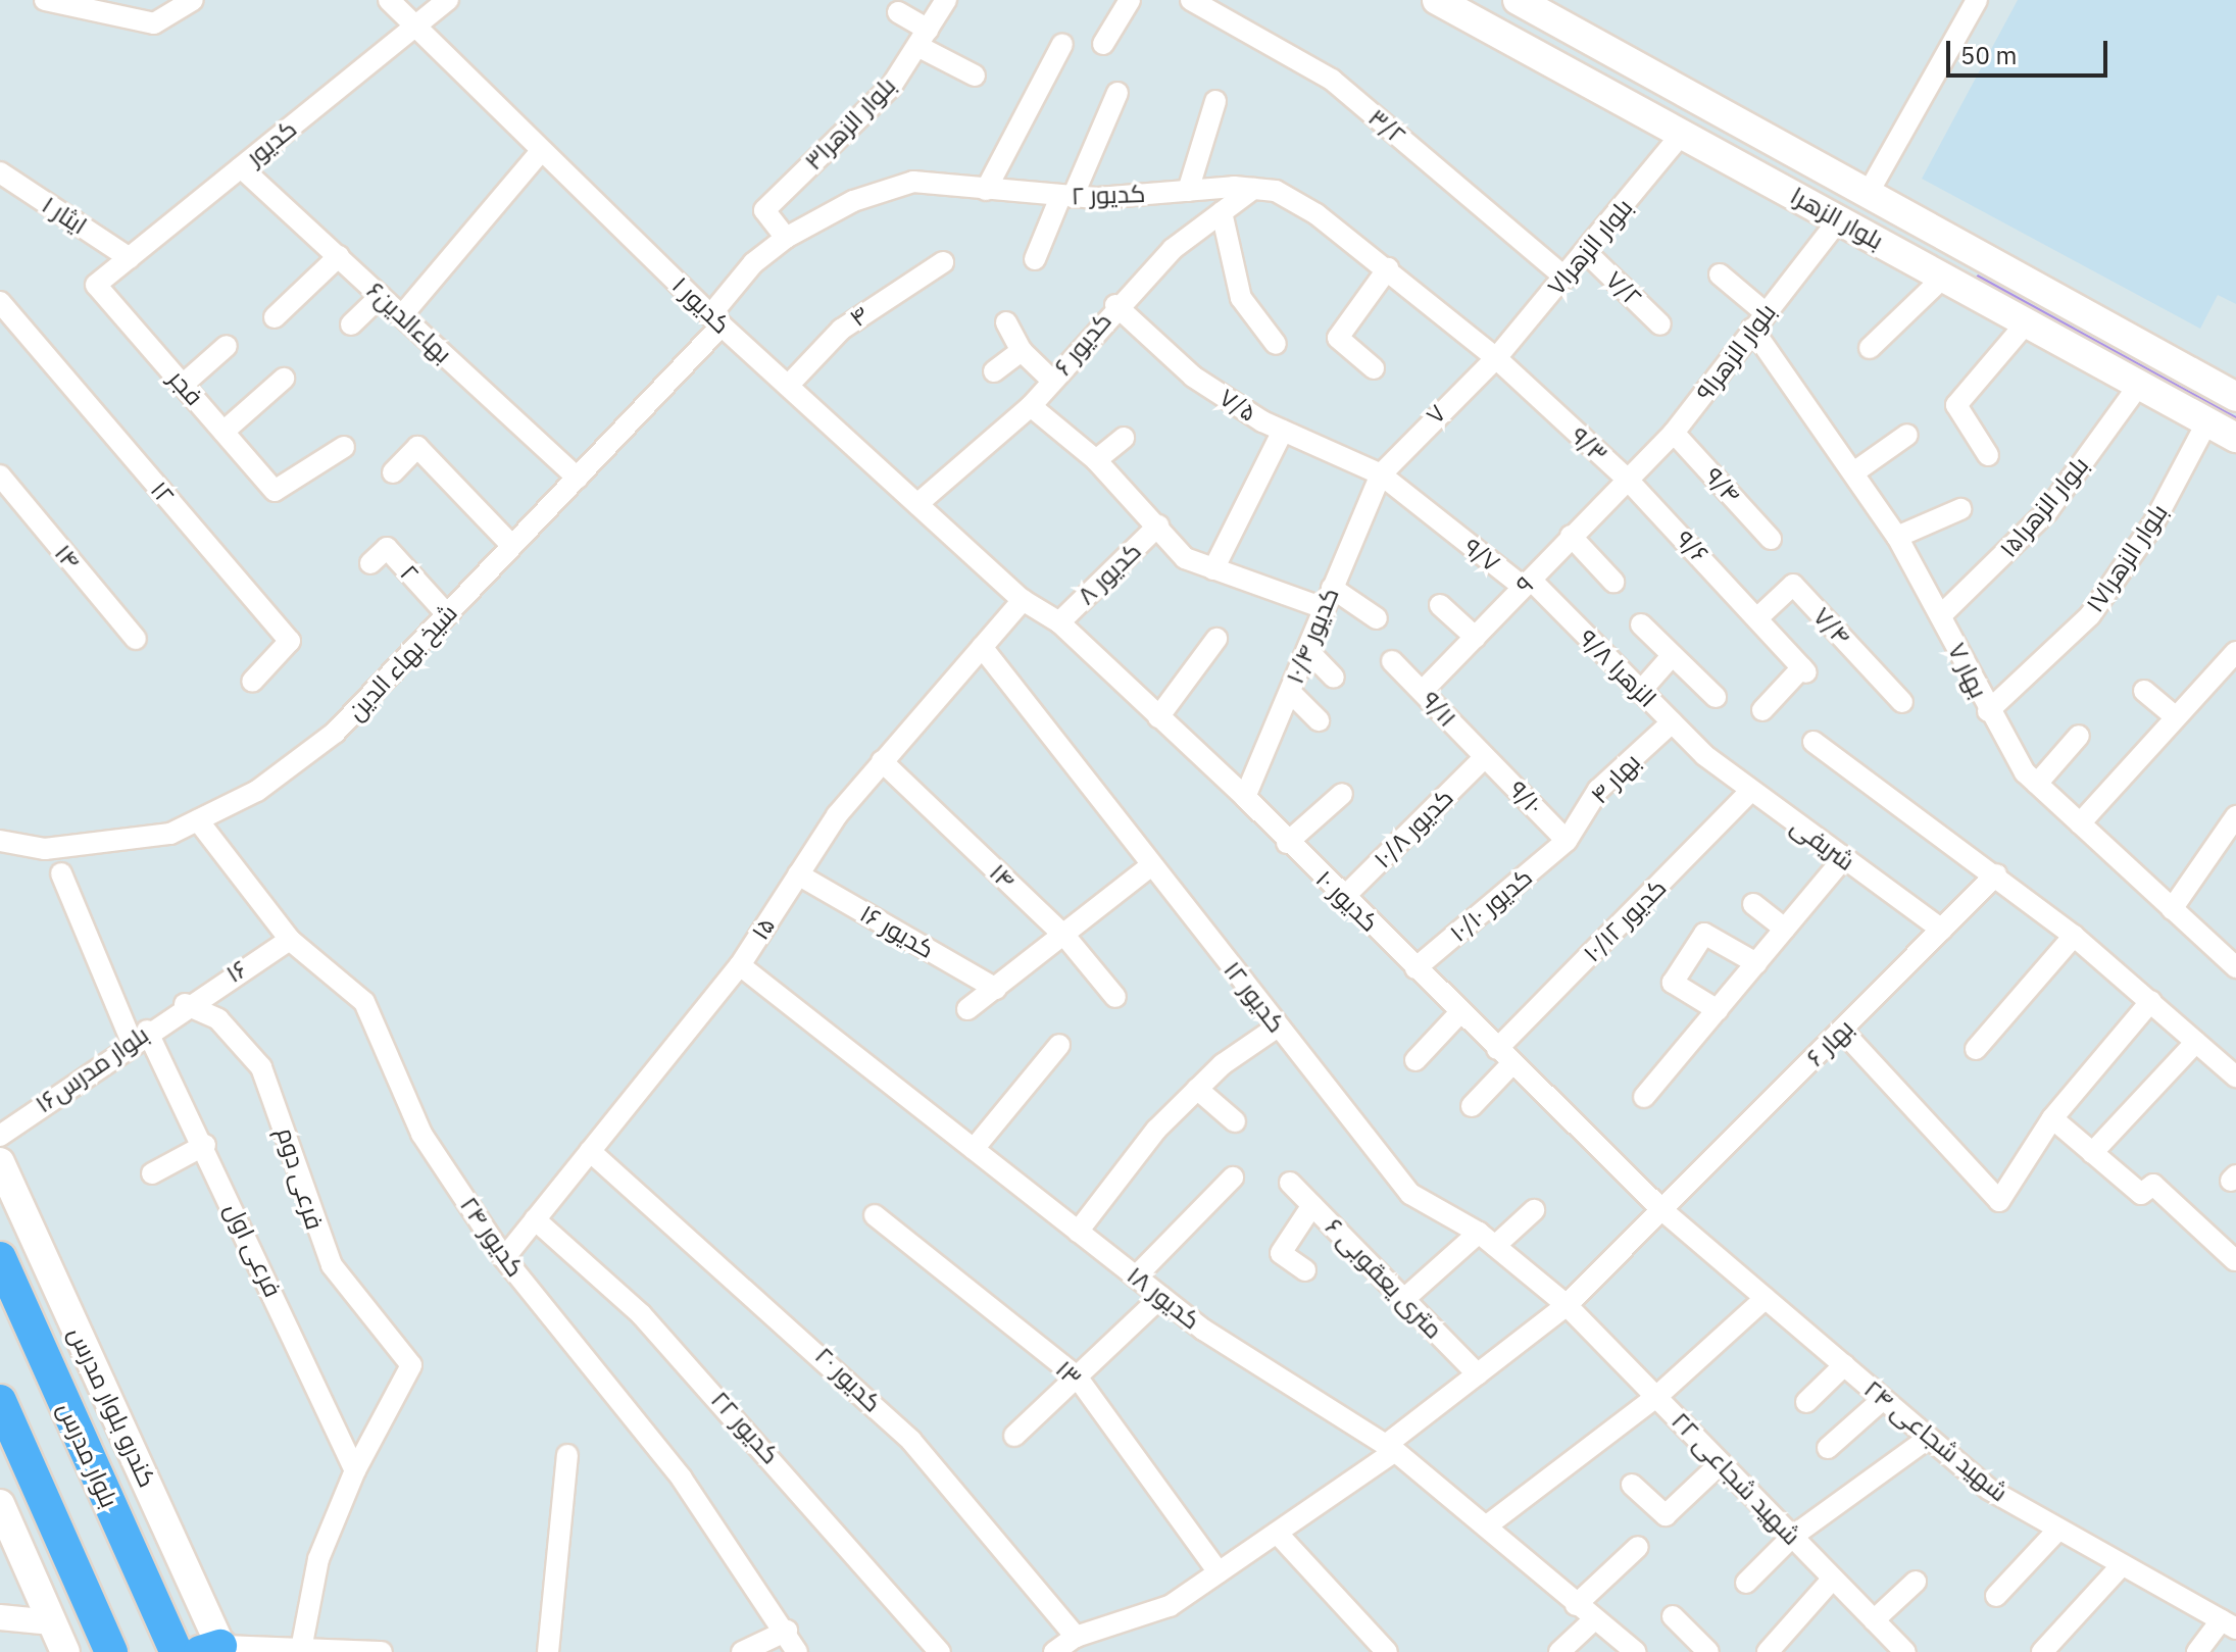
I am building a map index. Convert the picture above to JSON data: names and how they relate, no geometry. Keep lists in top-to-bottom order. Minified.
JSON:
{"streets":{"main road":["بلوار الزهرا","کندرو بلوار مدرس","بلوار مدرس"],"street":["بلوار الزهرا۳","۳/۲","کدیور","۲ کدیور","ایثار ۱","بلوار الزهرا۷","۷/۲","کدیور ۱","۴","۶بهاءالدين","کدیور ۶","بلوار الزهرا۹","فجر","۷/۵","۷","۹/۳","۹/۴","۱۲","بلوار الزهرا۱۵","۹/۶","۹/۷","۱۴","بلوار الزهرا۱۷","۲","کدیور ۸","۹","۷/۴","کدیور ۱۰/۴","شیخ بهاء الدین","الزهرا ۹/۸","بهار ۷","۹/۱۱","بهار ۴","۹/۱۰","کدیور ۱۰/۸","شریفی","کدیور ۱۰","کدیور ۱۰/۱۰","کدیور ۱۰/۱۲","۱۵","کدیور ۱۶","۱۶","کدیور ۱۲","بهار ۶","بلوار مدرس۱۶","فرعی دوم","کدیور ۲۴","فرعی اول","۶ متری یعقوبی","کدیور ۱۸","۱۳","کدیور ۲۰","کدیور ۲۲","شهید شجاعی ۲۴","شهید شجاعی ۲۲"]},"crossings":[["بلوار الزهرا۳","۲ کدیور"],["۳/۲","بلوار الزهرا۷"],["کدیور","ایثار ۱"],["کدیور","کدیور ۱"],["کدیور","۶بهاءالدين"],["کدیور","فجر"],["۲ کدیور","بلوار الزهرا۷"],["۲ کدیور","کدیور ۱"],["۲ کدیور","کدیور ۶"],["۲ کدیور","۷"],["۲ کدیور","۹/۳"],["۲ کدیور","شیخ بهاء الدین"],["بلوار الزهرا","بلوار الزهرا۷"],["بلوار الزهرا","بلوار الزهرا۹"],["بلوار الزهرا","بلوار الزهرا۱۵"],["بلوار الزهرا","بلوار الزهرا۱۷"],["بلوار الزهرا۷","۷/۲"],["بلوار الزهرا۷","۷"],["بلوار الزهرا۷","۹/۳"],["کدیور ۱","۴"],["کدیور ۱","کدیور ۶"],["کدیور ۱","شیخ بهاء الدین"],["کدیور ۱","کدیور ۱۰"],["کدیور ۱","۱۵"],["۶بهاءالدين","شیخ بهاء الدین"],["کدیور ۶","۷/۵"],["بلوار الزهرا۹","۹/۳"],["بلوار الزهرا۹","۹/۴"],["بلوار الزهرا۹","۹/۶"],["بلوار الزهرا۹","۹"],["بلوار الزهرا۹","بهار ۷"],["۷/۵","۷"],["۷/۵","۹/۷"],["۷/۵","کدیور ۱۰/۴"],["۷","۹/۳"],["۷","کدیور ۱۰/۴"],["۹/۳","۹/۶"],["۹/۳","۹"],["بلوار الزهرا۱۵","بهار ۷"],["۹/۶","۹"],["۹/۶","۷/۴"],["۹/۷","۹"],["۹/۷","الزهرا ۹/۸"],["۱۴","۱۵"],["بلوار الزهرا۱۷","بهار ۷"],["۲","شیخ بهاء الدین"],["کدیور ۸","کدیور ۱۰"],["۹","الزهرا ۹/۸"],["۹","۹/۱۱"],["کدیور ۱۰/۴","کدیور ۱۰"],["شیخ بهاء الدین","کدیور ۲۴"],["الزهرا ۹/۸","بهار ۴"],["الزهرا ۹/۸","شریفی"],["۹/۱۱","۹/۱۰"],["۹/۱۱","کدیور ۱۰/۸"],["بهار ۴","۹/۱۰"],["بهار ۴","کدیور ۱۰/۱۰"],["۹/۱۰","کدیور ۱۰/۸"],["۹/۱۰","کدیور ۱۰/۱۰"],["کدیور ۱۰/۸","کدیور ۱۰"],["شریفی","کدیور ۱۰/۱۲"],["شریفی","بهار ۶"],["کدیور ۱۰","کدیور ۱۰/۱۰"],["کدیور ۱۰","کدیور ۱۰/۱۲"],["کدیور ۱۰","۱۵"],["کدیور ۱۰","بهار ۶"],["کدیور ۱۰","شهید شجاعی ۲۴"],["۱۵","کدیور ۱۶"],["۱۵","کدیور ۱۲"],["۱۵","کدیور ۲۴"],["۱۵","کدیور ۱۸"],["۱۵","کدیور ۲۰"],["۱۵","کدیور ۲۲"],["۱۶","بلوار مدرس۱۶"],["۱۶","فرعی دوم"],["۱۶","کدیور ۲۴"],["کدیور ۱۲","بهار ۶"],["کدیور ۱۲","شهید شجاعی ۲۲"],["بهار ۶","۶ متری یعقوبی"],["بهار ۶","کدیور ۱۸"],["بهار ۶","۱۳"],["بهار ۶","کدیور ۲۰"],["بهار ۶","شهید شجاعی ۲۴"],["بهار ۶","شهید شجاعی ۲۲"],["بلوار مدرس۱۶","فرعی دوم"],["بلوار مدرس۱۶","فرعی اول"],["فرعی دوم","فرعی اول"]],"scale_bar":"50 m"}
